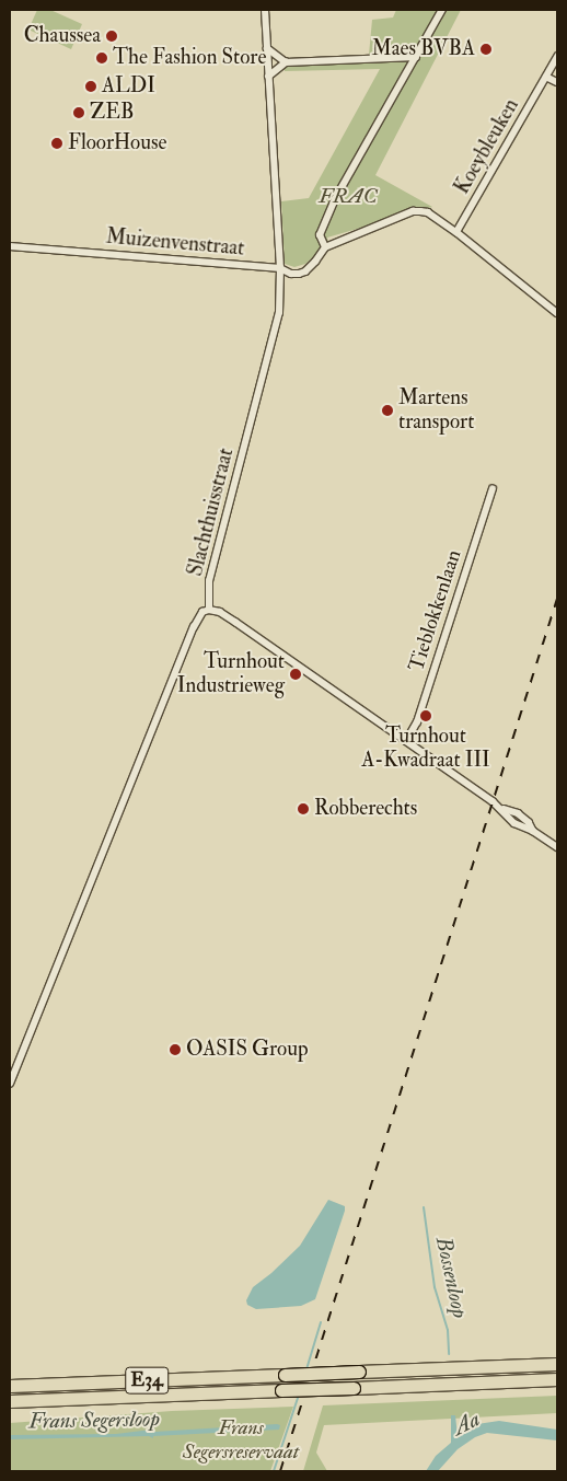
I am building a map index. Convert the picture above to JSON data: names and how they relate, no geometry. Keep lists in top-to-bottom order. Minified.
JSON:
{"streets":{"highway":["E34"],"street":["Koeybleuken","Muizenvenstraat","Slachthuisstraat","Tieblokkenlaan"]},"crossings":[["Koeybleuken","Muizenvenstraat"],["Muizenvenstraat","Slachthuisstraat"]],"water":["Bossenloop","Frans Segersloop","Aa"],"parks":["FRAC","Frans Segersreservaat"],"places":["Chaussea","Maes BVBA","The Fashion Store","ALDI","ZEB","FloorHouse","Martens transport","Turnhout Industrieweg","Turnhout A-Kwadraat III","Robberechts","OASIS Group"]}
